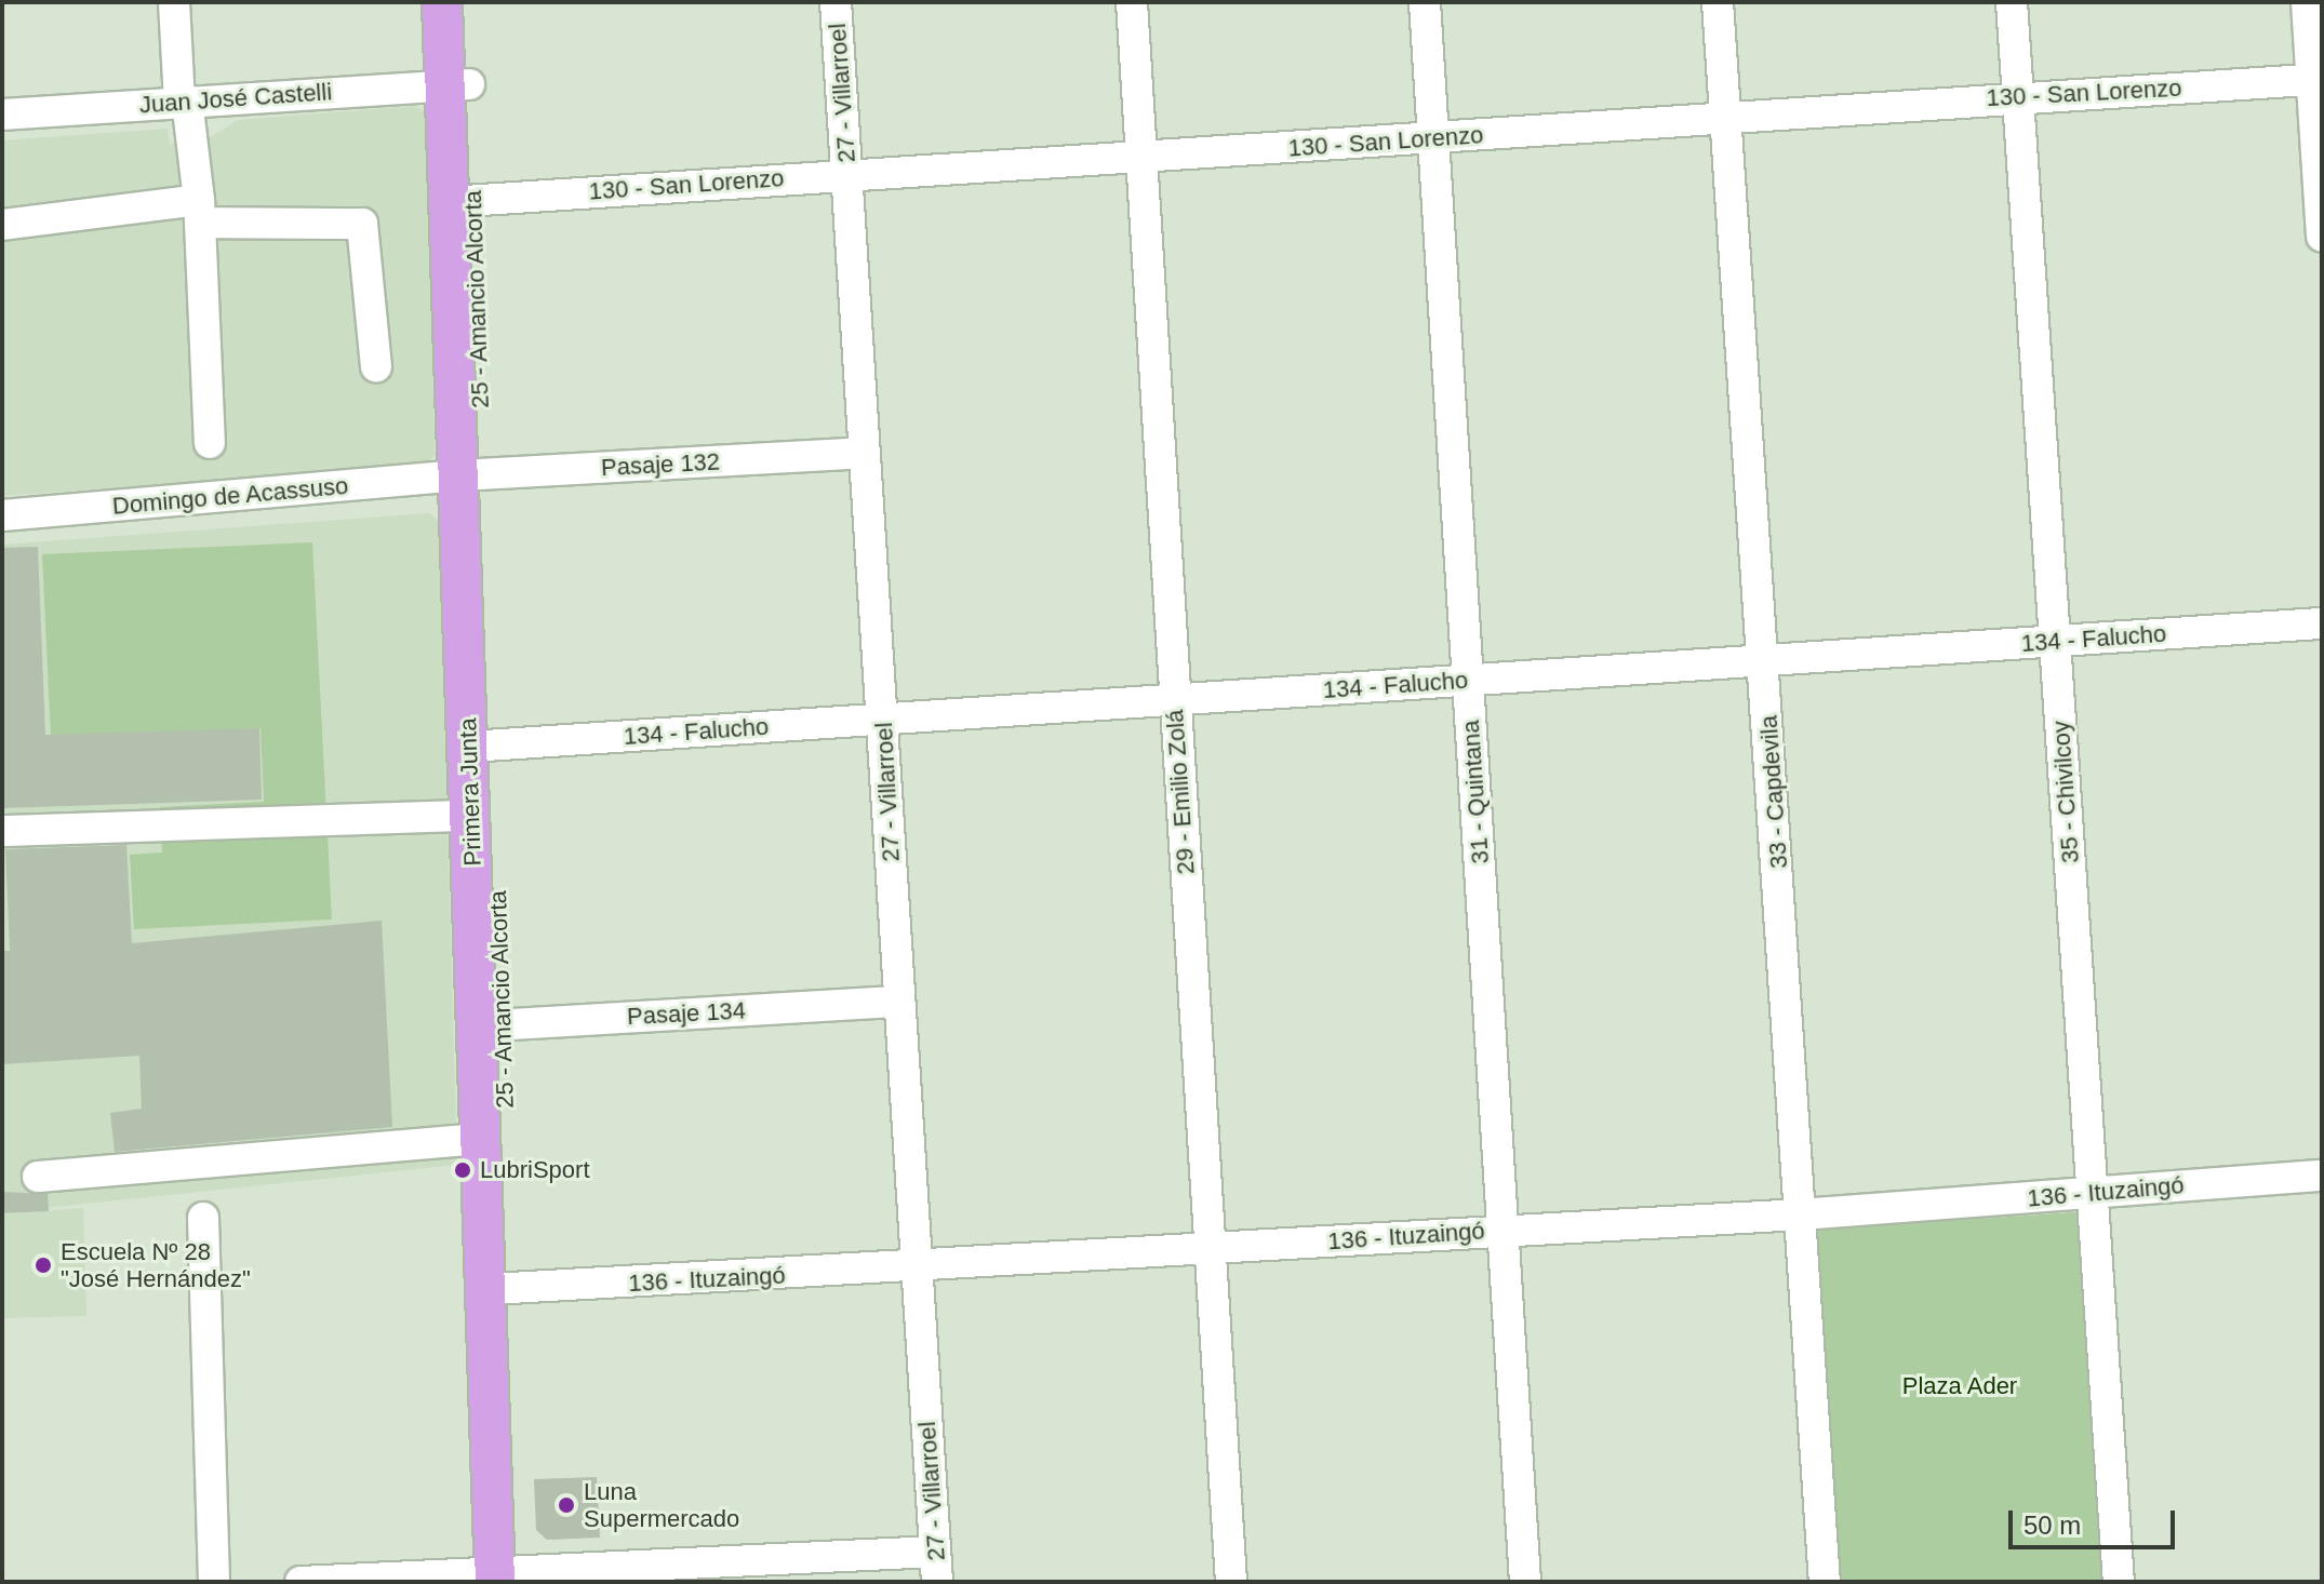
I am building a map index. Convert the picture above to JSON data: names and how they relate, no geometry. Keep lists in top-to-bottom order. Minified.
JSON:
{"streets":{"main road":["25 - Amancio Alcorta","Primera Junta"],"street":["27 - Villarroel","130 - San Lorenzo","Juan José Castelli","Pasaje 132","Domingo de Acassuso","134 - Falucho","29 - Emilio Zolá","31 - Quintana","33 - Capdevila","35 - Chivilcoy","Pasaje 134","136 - Ituzaingó"]},"crossings":[["27 - Villarroel","130 - San Lorenzo"],["27 - Villarroel","Pasaje 132"],["27 - Villarroel","134 - Falucho"],["27 - Villarroel","Pasaje 134"],["27 - Villarroel","136 - Ituzaingó"],["130 - San Lorenzo","Primera Junta"],["130 - San Lorenzo","29 - Emilio Zolá"],["130 - San Lorenzo","31 - Quintana"],["130 - San Lorenzo","33 - Capdevila"],["130 - San Lorenzo","35 - Chivilcoy"],["Juan José Castelli","Primera Junta"],["25 - Amancio Alcorta","134 - Falucho"],["25 - Amancio Alcorta","Primera Junta"],["25 - Amancio Alcorta","Pasaje 134"],["25 - Amancio Alcorta","136 - Ituzaingó"],["Pasaje 132","Domingo de Acassuso"],["Pasaje 132","Primera Junta"],["Domingo de Acassuso","Primera Junta"],["134 - Falucho","Primera Junta"],["134 - Falucho","29 - Emilio Zolá"],["134 - Falucho","31 - Quintana"],["134 - Falucho","33 - Capdevila"],["134 - Falucho","35 - Chivilcoy"],["Primera Junta","Pasaje 134"],["Primera Junta","136 - Ituzaingó"],["29 - Emilio Zolá","136 - Ituzaingó"],["31 - Quintana","136 - Ituzaingó"],["33 - Capdevila","136 - Ituzaingó"],["35 - Chivilcoy","136 - Ituzaingó"]],"parks":["Plaza Ader"],"places":["LubriSport","Escuela Nº 28 \"José Hernández\"","Luna Supermercado"],"scale_bar":"50 m"}
